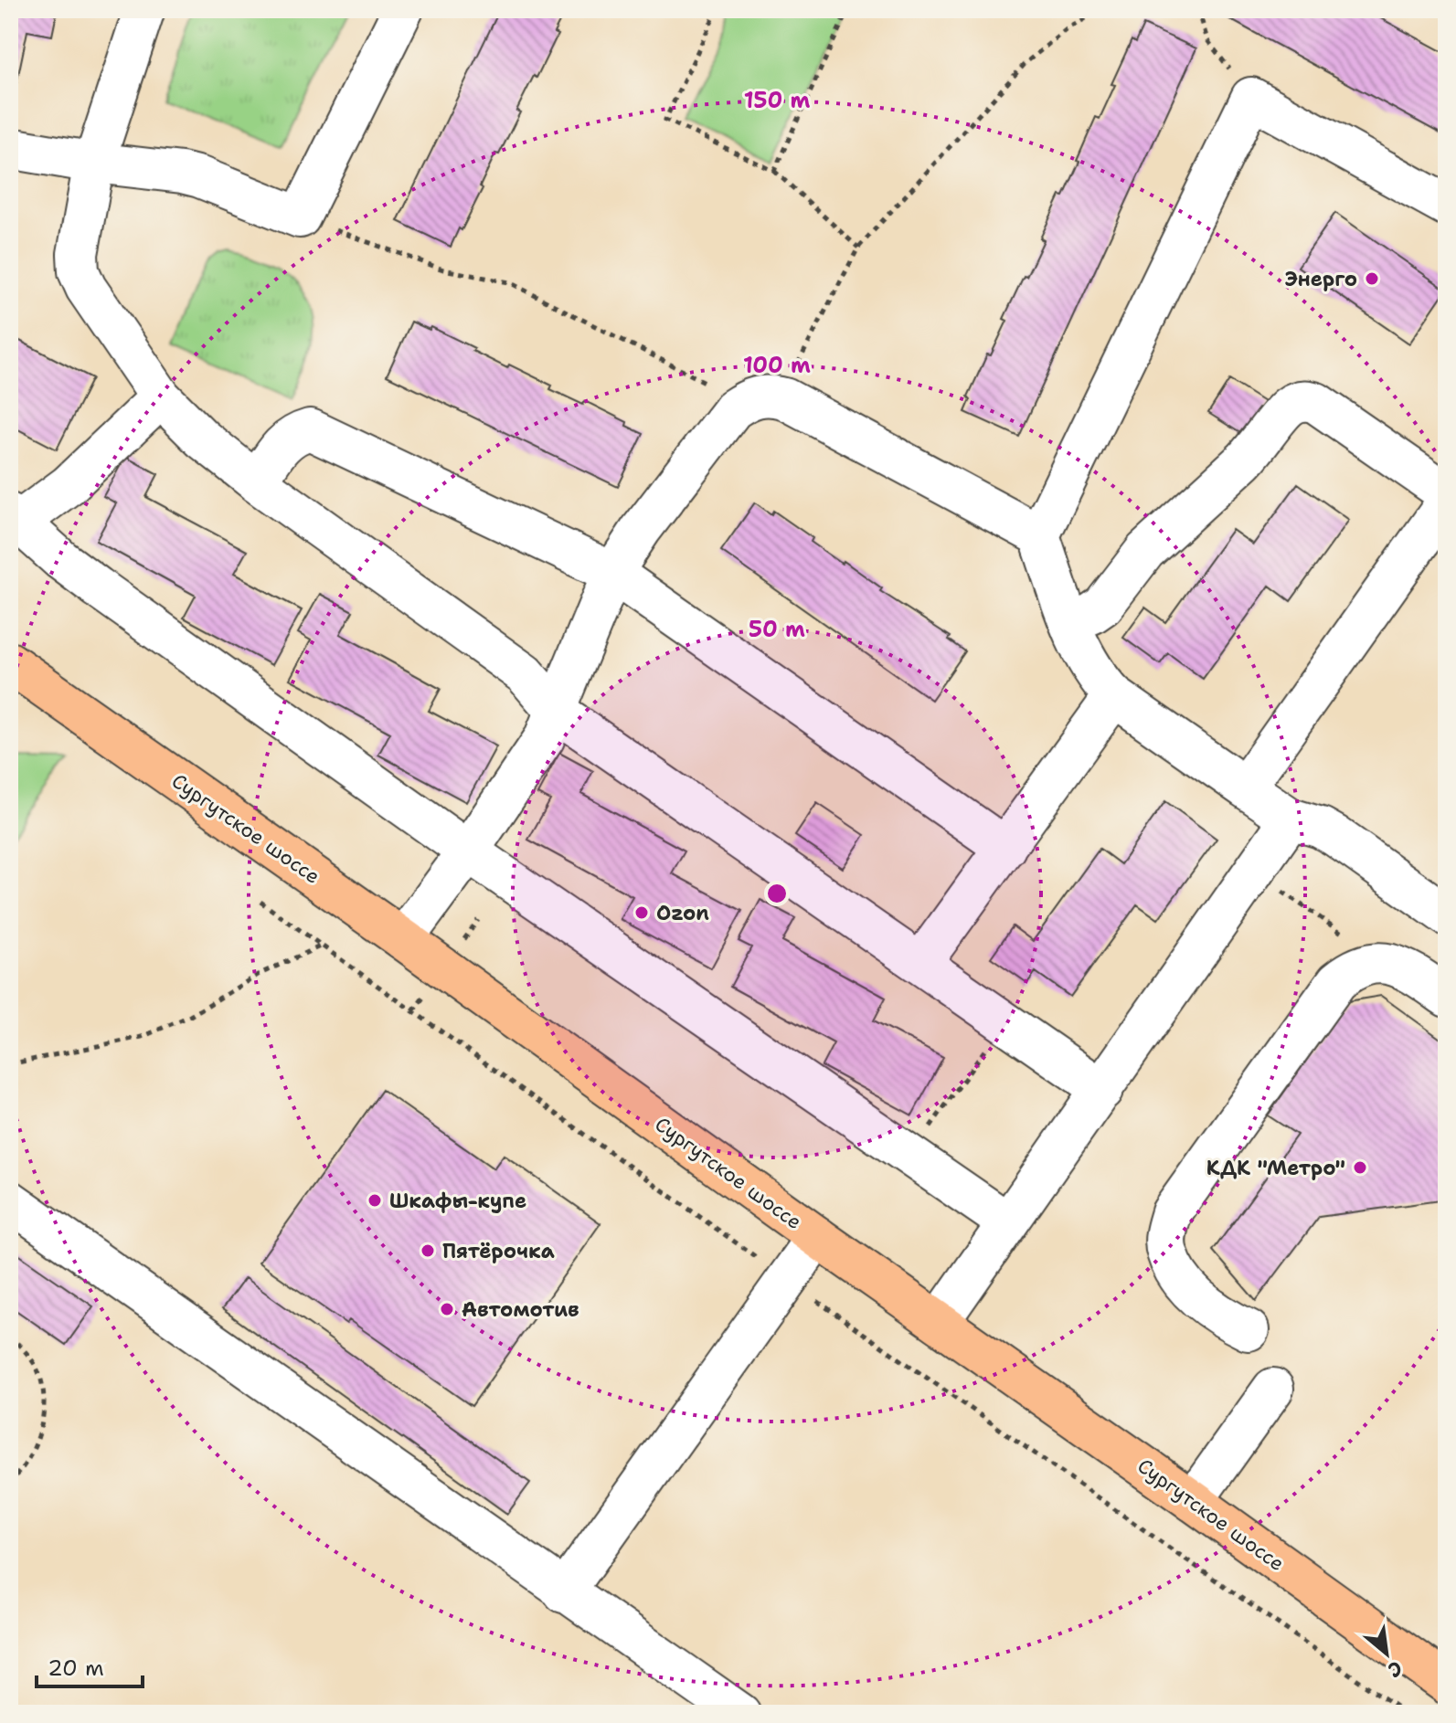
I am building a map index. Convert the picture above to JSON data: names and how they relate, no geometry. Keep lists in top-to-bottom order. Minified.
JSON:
{"streets":{"main road":["Сургутское шоссе"]},"places":["Энерго","Ozon","КДК \"Метро\"","Шкафы-купе","Пятёрочка","Автомотив"],"scale_bar":"20 m","north":"bottom right","rings":["150 m","100 m","50 m"]}
